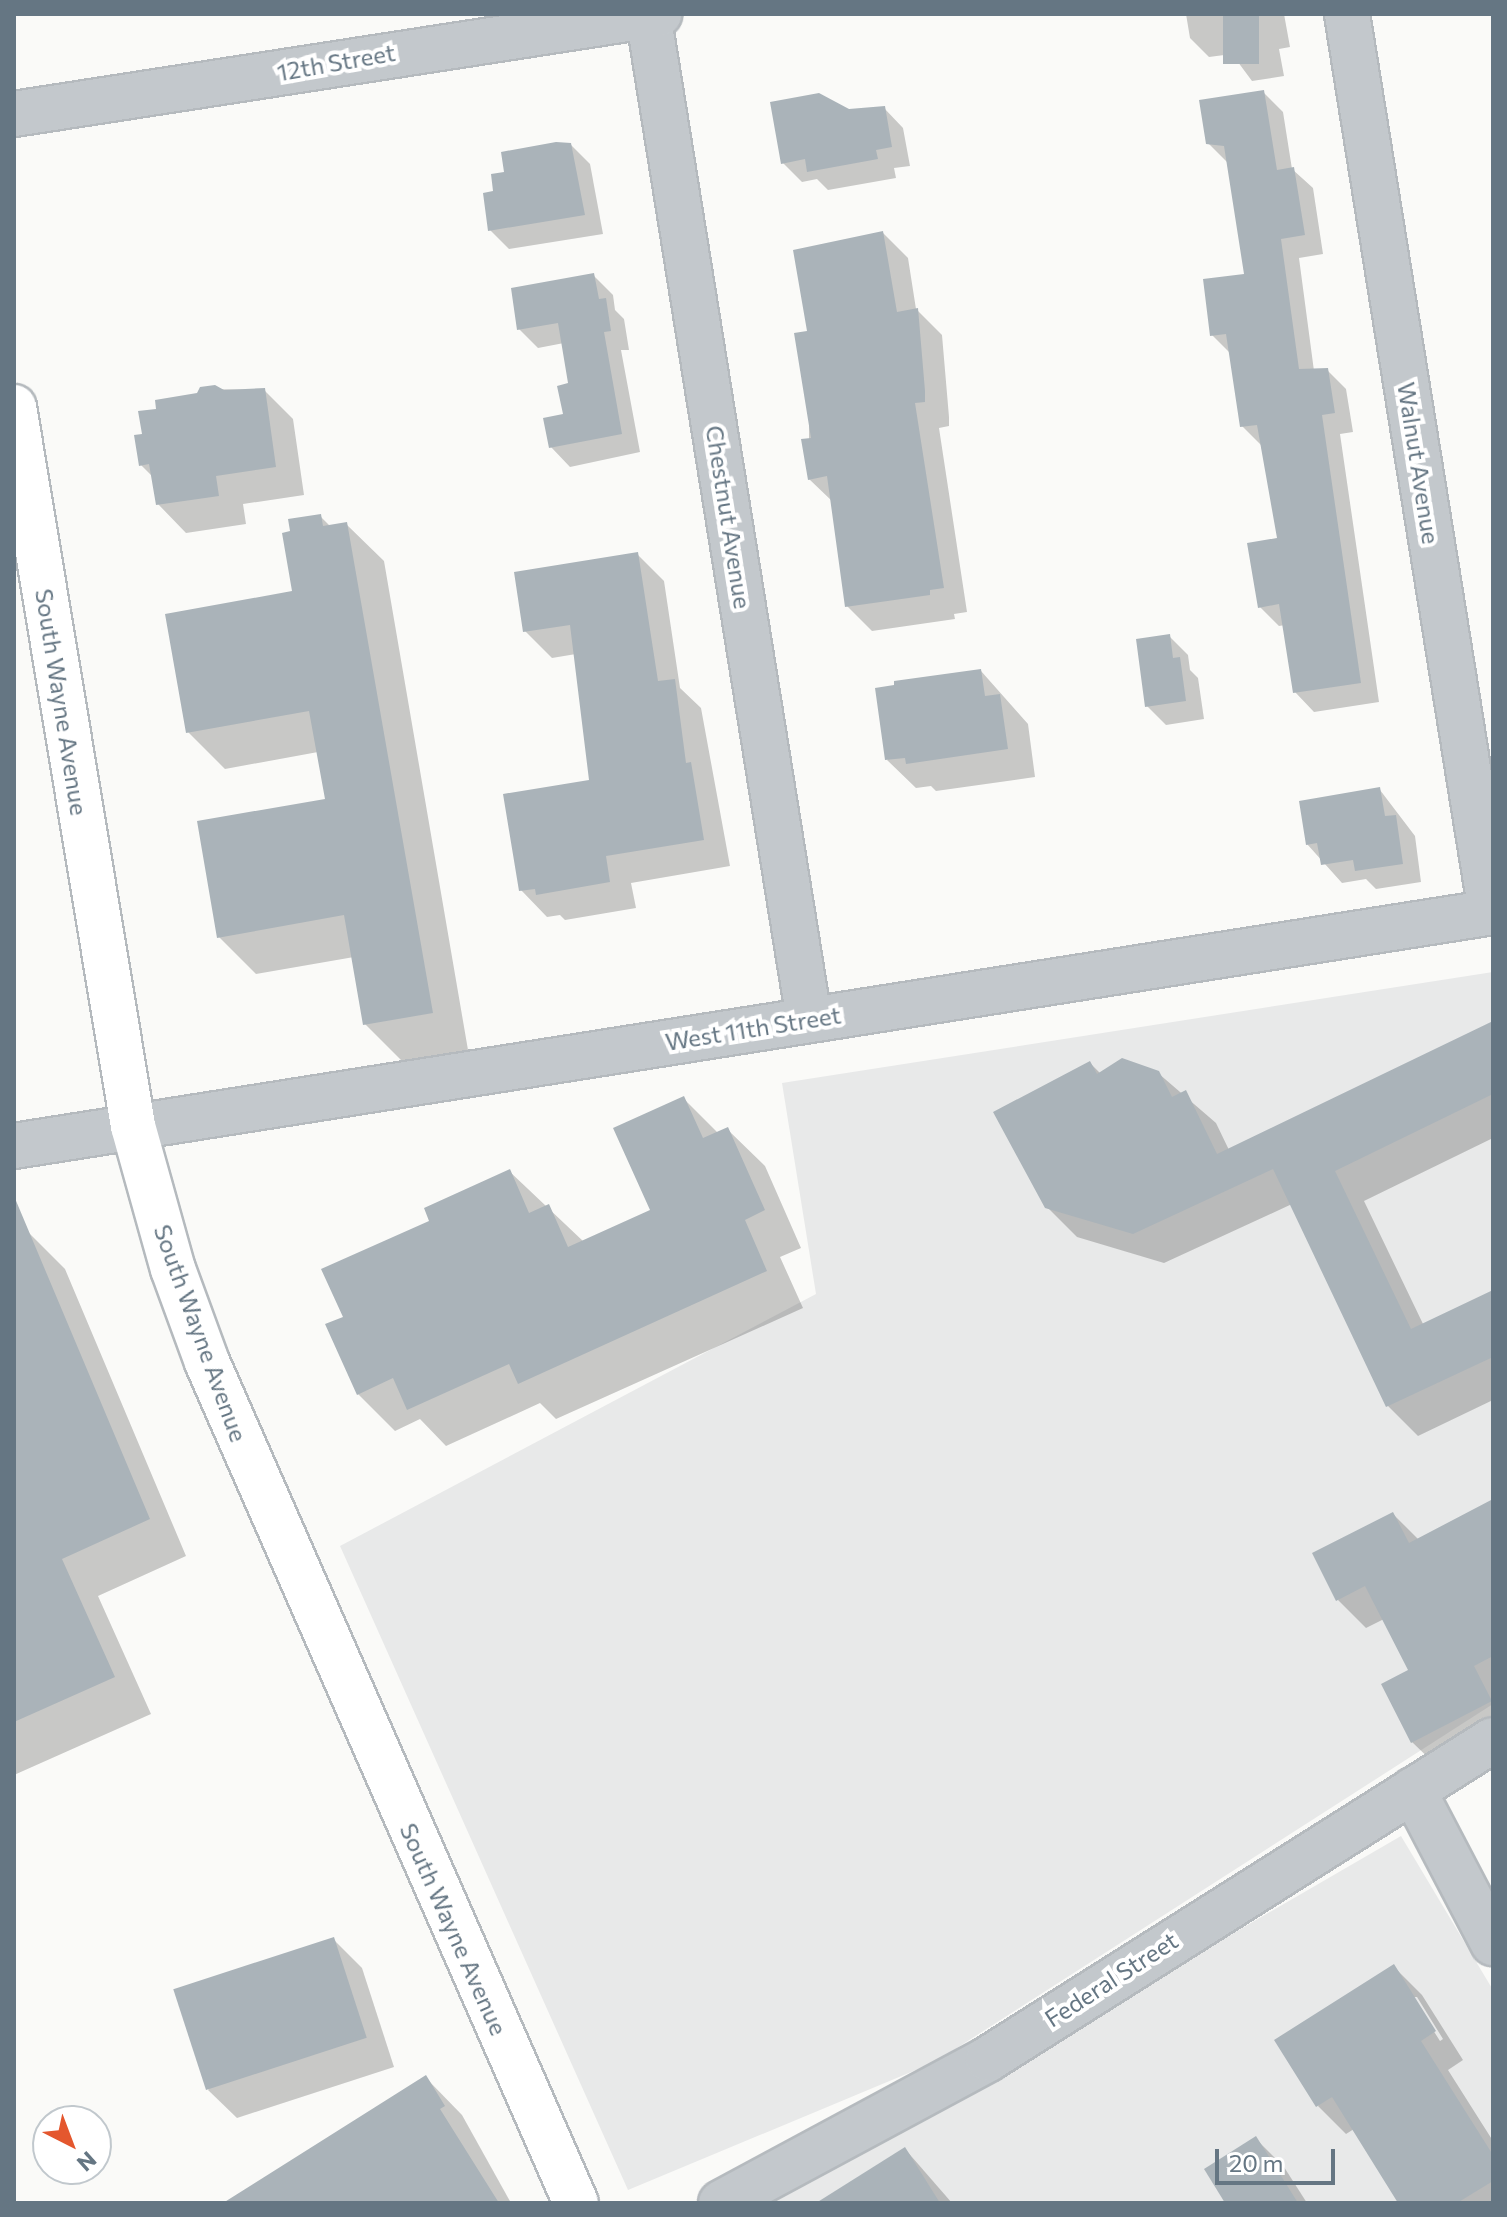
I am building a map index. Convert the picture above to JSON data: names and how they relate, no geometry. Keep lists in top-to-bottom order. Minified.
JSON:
{"streets":{"main road":["South Wayne Avenue"],"street":["12th Street","Walnut Avenue","Chestnut Avenue","West 11th Street","Federal Street"]},"crossings":[["12th Street","Chestnut Avenue"],["Walnut Avenue","West 11th Street"],["Chestnut Avenue","West 11th Street"],["South Wayne Avenue","West 11th Street"]],"scale_bar":"20 m","north":"bottom right"}
